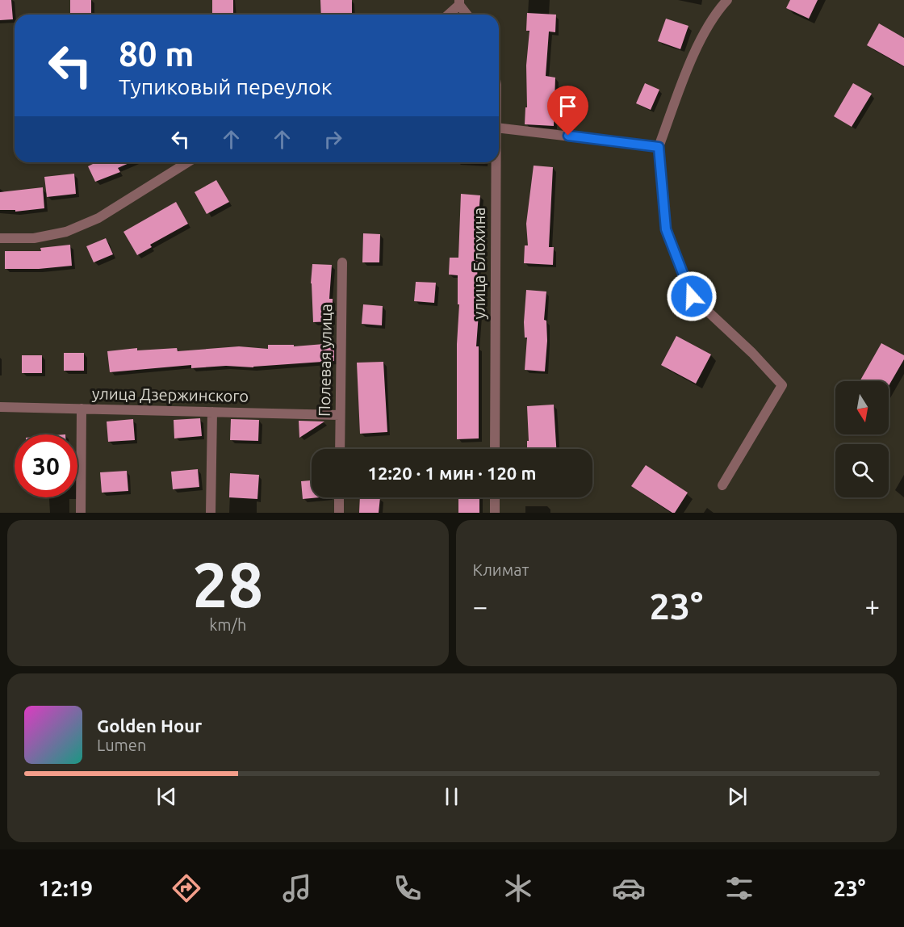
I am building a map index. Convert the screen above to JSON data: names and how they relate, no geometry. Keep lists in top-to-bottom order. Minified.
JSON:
{"streets":{"street":["улица Блохина","Полевая улица","улица Дзержинского"]},"crossings":[["Полевая улица","улица Дзержинского"]],"north":"bottom","page":{"turn":["80 m","Тупиковый переулок"],"limit":"30","trip":"12:20 · 1 мин · 120 m","tile":[["28","km/h"],"Климат"],"heat":["−","23°","+"],"song":["Golden Hour","Lumen"],"tabs":["12:19","23°"]}}
